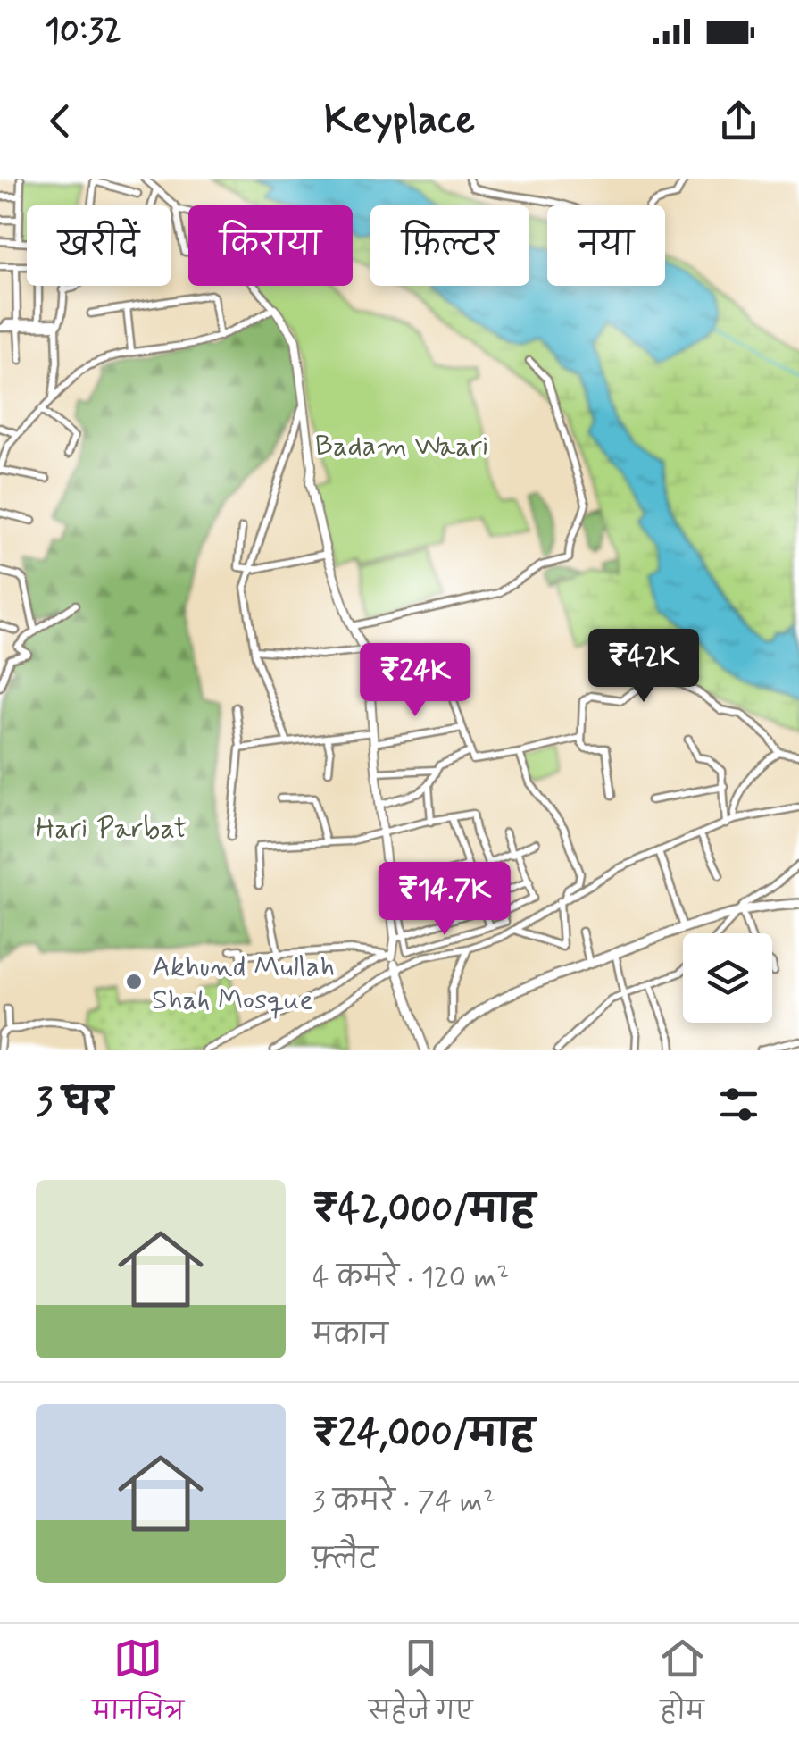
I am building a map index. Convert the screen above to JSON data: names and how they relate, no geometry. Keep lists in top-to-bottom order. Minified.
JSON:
{"parks":["Badam Waari","Hari Parbat"],"places":["Akhund Mullah Shah Mosque"],"page":{"status":"10:32","header":"Keyplace","chip":["खरीदें","किराया","फ़िल्टर","नया"],"price":["₹42K","₹24K","₹14.7K"],"heading":"3 घर","list":[{"name":"₹42,000/माह","note":"4 कमरे · 120 m² · मकान"},{"name":"₹24,000/माह","note":"3 कमरे · 74 m² · फ़्लैट"}],"tabs":["मानचित्र","सहेजे गए","होम"]}}
